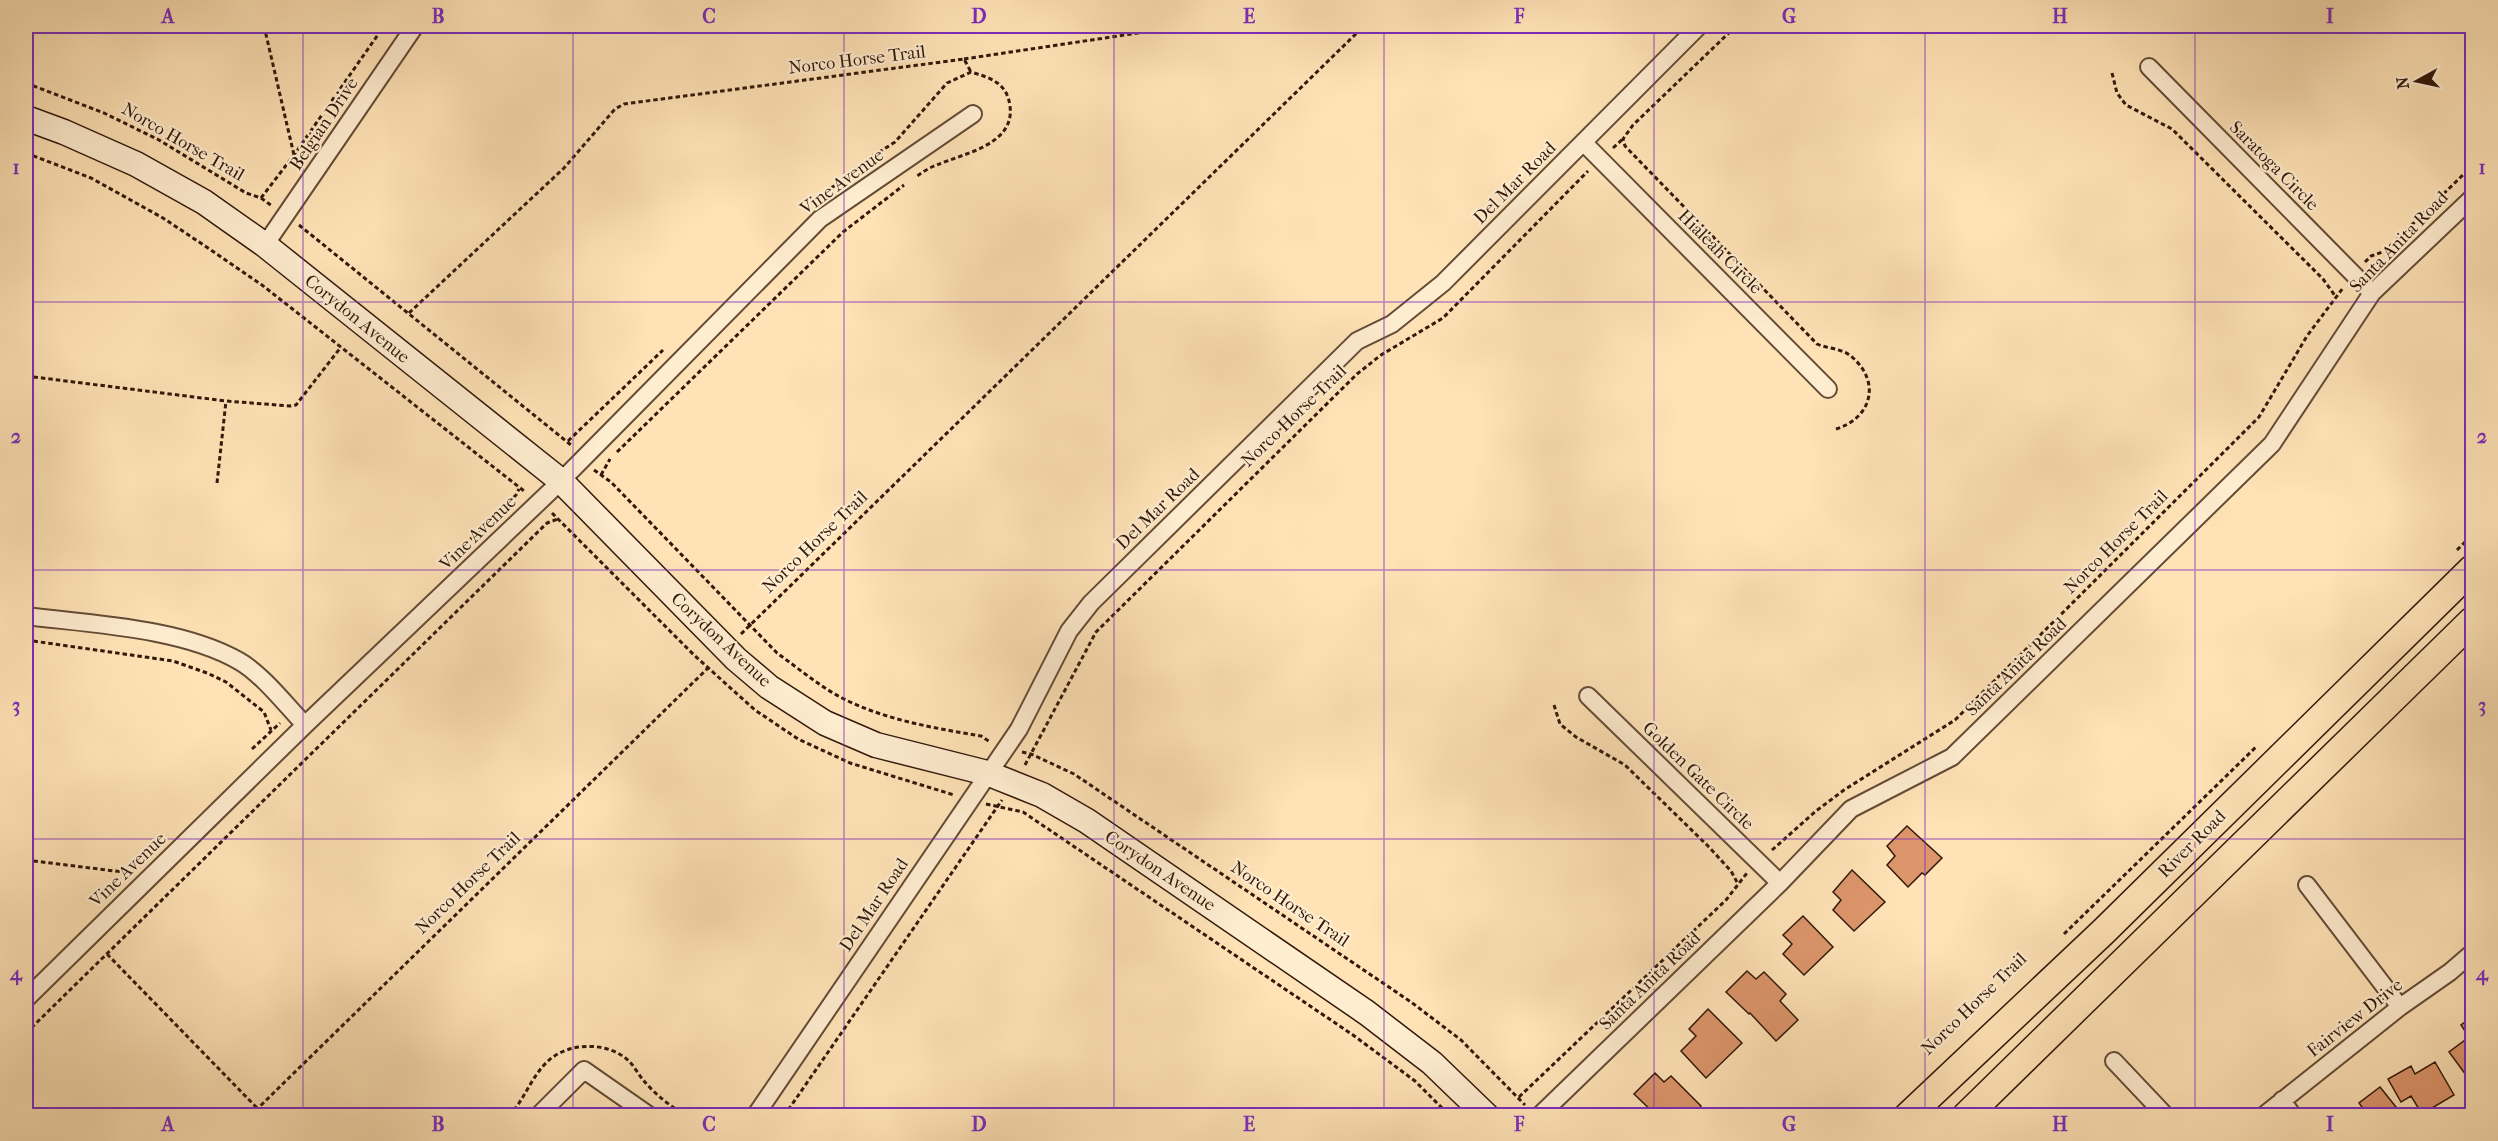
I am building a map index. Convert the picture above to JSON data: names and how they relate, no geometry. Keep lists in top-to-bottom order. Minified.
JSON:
{"streets":{"main road":["Corydon Avenue","River Road"],"street":["Belgian Drive","Saratoga Circle","Vine Avenue","Del Mar Road","Santa Anita Road","Hialeah Circle","Golden Gate Circle","Fairview Drive"],"path":["Norco Horse Trail"]},"crossings":[["Norco Horse Trail","Belgian Drive"],["Norco Horse Trail","Saratoga Circle"],["Norco Horse Trail","Vine Avenue"],["Norco Horse Trail","Del Mar Road"],["Norco Horse Trail","Santa Anita Road"],["Norco Horse Trail","Hialeah Circle"],["Norco Horse Trail","Corydon Avenue"],["Norco Horse Trail","Golden Gate Circle"],["Belgian Drive","Corydon Avenue"],["Saratoga Circle","Santa Anita Road"],["Vine Avenue","Corydon Avenue"],["Del Mar Road","Hialeah Circle"],["Del Mar Road","Corydon Avenue"],["Santa Anita Road","Golden Gate Circle"]],"north":"left","grid":{"columns":["A","B","C","D","E","F","G","H","I"],"rows":["1","2","3","4"]}}
